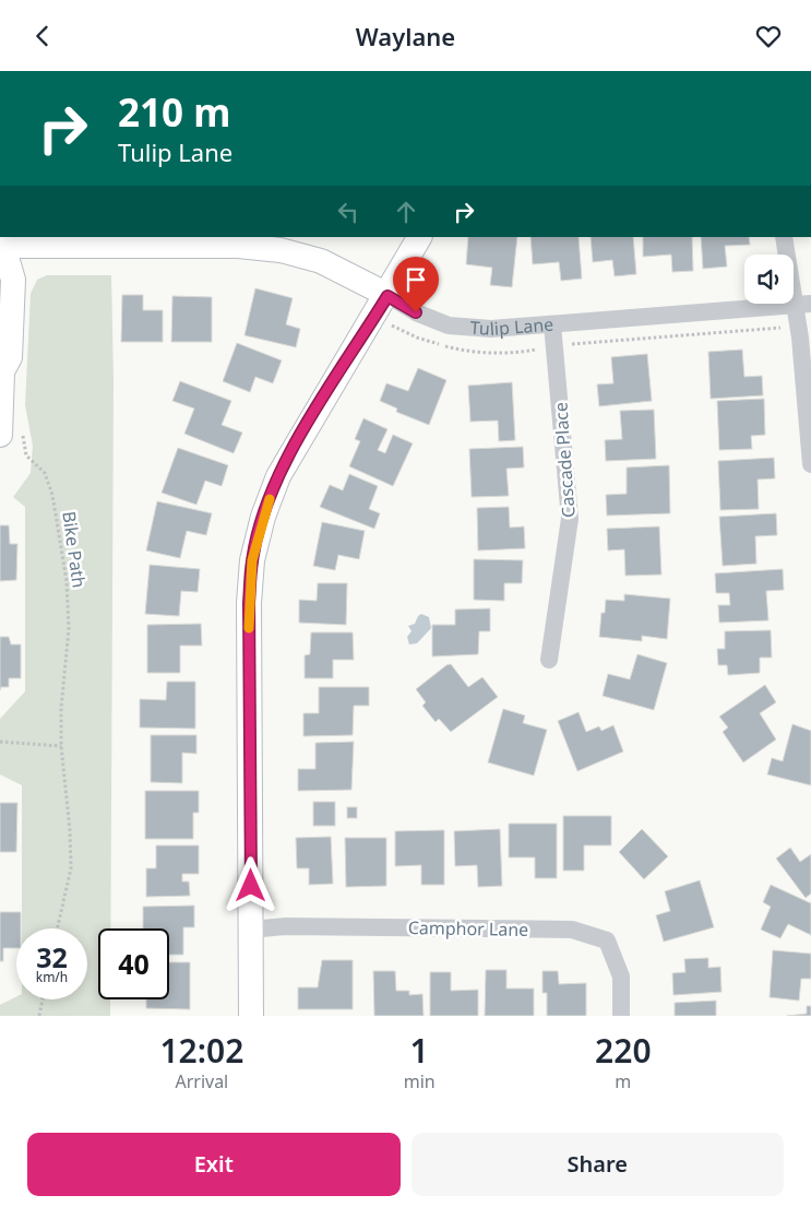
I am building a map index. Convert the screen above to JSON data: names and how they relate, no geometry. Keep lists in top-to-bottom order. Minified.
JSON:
{"streets":{"street":["Tulip Lane","Cascade Place","Camphor Lane"],"path":["Bike Path"]},"crossings":[["Tulip Lane","Cascade Place"]],"page":{"header":"Waylane","turn":["210 m","Tulip Lane"],"speed":"32 km/h","limit":"40","eta":["12:02","Arrival","1","min","220","m"],"buttons":["Exit","Share"]}}
